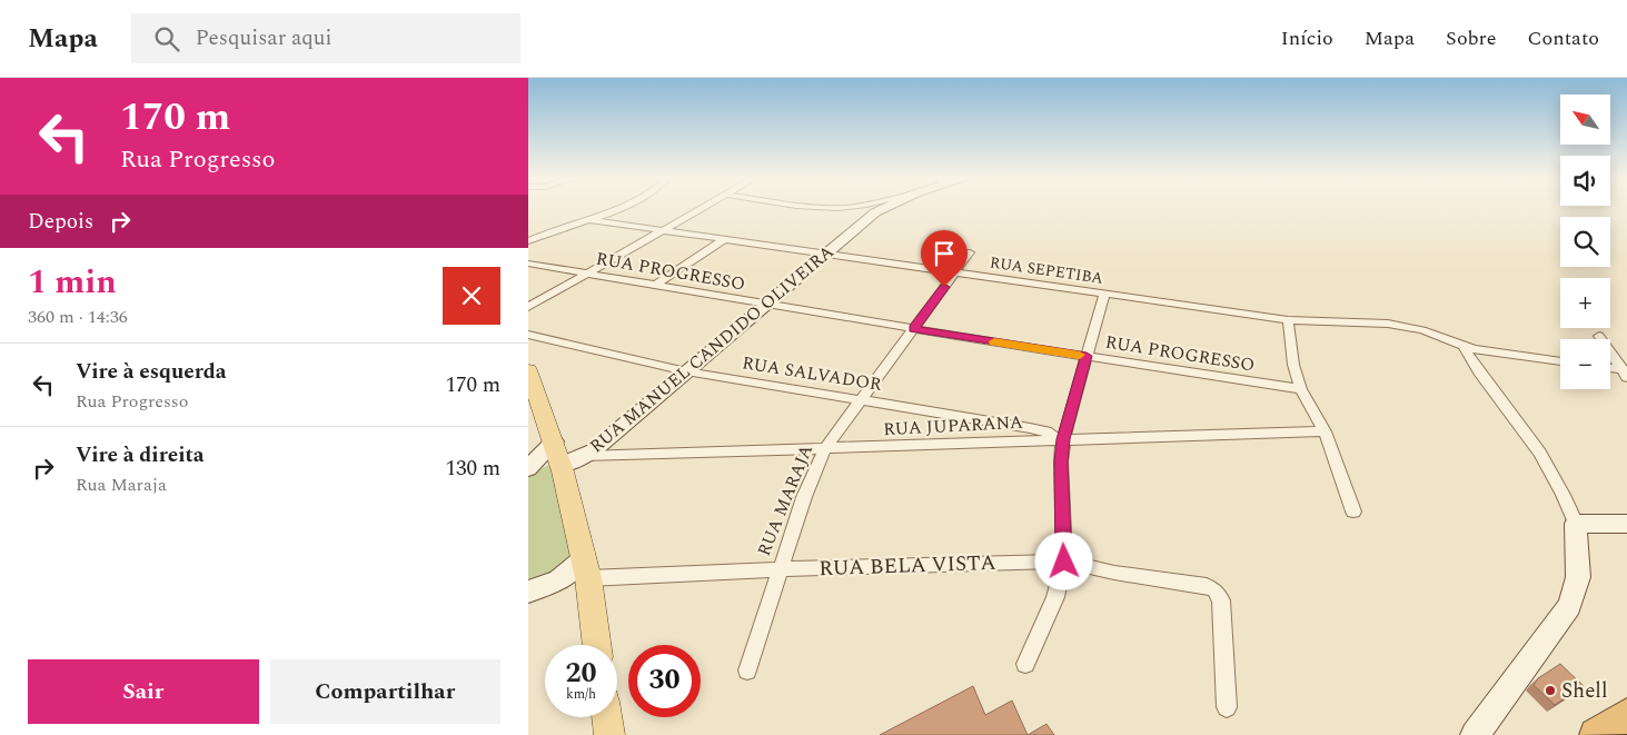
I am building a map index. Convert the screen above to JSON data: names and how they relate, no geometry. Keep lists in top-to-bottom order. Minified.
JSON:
{"streets":{"main road":["RUA MANUEL CANDIDO OLIVEIRA"],"street":["RUA SEPETIBA","RUA PROGRESSO","RUA SALVADOR","RUA JUPARANA","RUA MARAJA","RUA BELA VISTA"]},"crossings":[["RUA SEPETIBA","RUA MANUEL CANDIDO OLIVEIRA"],["RUA SEPETIBA","RUA MARAJA"],["RUA PROGRESSO","RUA MANUEL CANDIDO OLIVEIRA"],["RUA PROGRESSO","RUA MARAJA"],["RUA MANUEL CANDIDO OLIVEIRA","RUA SALVADOR"],["RUA MANUEL CANDIDO OLIVEIRA","RUA JUPARANA"],["RUA SALVADOR","RUA JUPARANA"],["RUA SALVADOR","RUA MARAJA"],["RUA JUPARANA","RUA MARAJA"],["RUA MARAJA","RUA BELA VISTA"]],"places":["Shell"],"north":"top left","page":{"header":"Mapa","search":"Pesquisar aqui","nav":["Início","Mapa","Sobre","Contato"],"turn":["170 m","Rua Progresso"],"map_buttons":["+","−"],"then":"Depois","heading":["1 min","360 m · 14:36"],"list":[{"name":"Vire à esquerda","note":"Rua Progresso","value":"170 m"},{"name":"Vire à direita","note":"Rua Maraja","value":"130 m"}],"speed":"20 km/h","limit":"30","buttons":["Sair","Compartilhar"]}}
